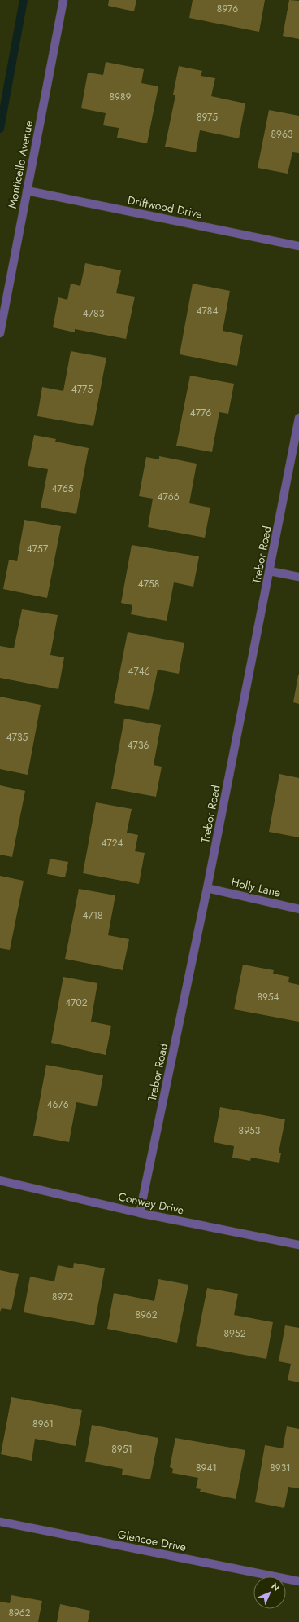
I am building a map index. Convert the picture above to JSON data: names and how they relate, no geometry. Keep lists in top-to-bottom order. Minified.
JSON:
{"streets":{"street":["Monticello Avenue","Driftwood Drive","Trebor Road","Holly Lane","Conway Drive","Glencoe Drive"]},"crossings":[["Monticello Avenue","Driftwood Drive"],["Trebor Road","Holly Lane"],["Trebor Road","Conway Drive"]],"house_numbers":["8976","8989","8975","8963","4784","4783","4775","4776","4765","4766","4757","4758","4746","4735","4736","4724","4718","8954","4702","4676","8953","8972","8962","8952","8961","8951","8941","8931","8962"],"north":"top right"}
